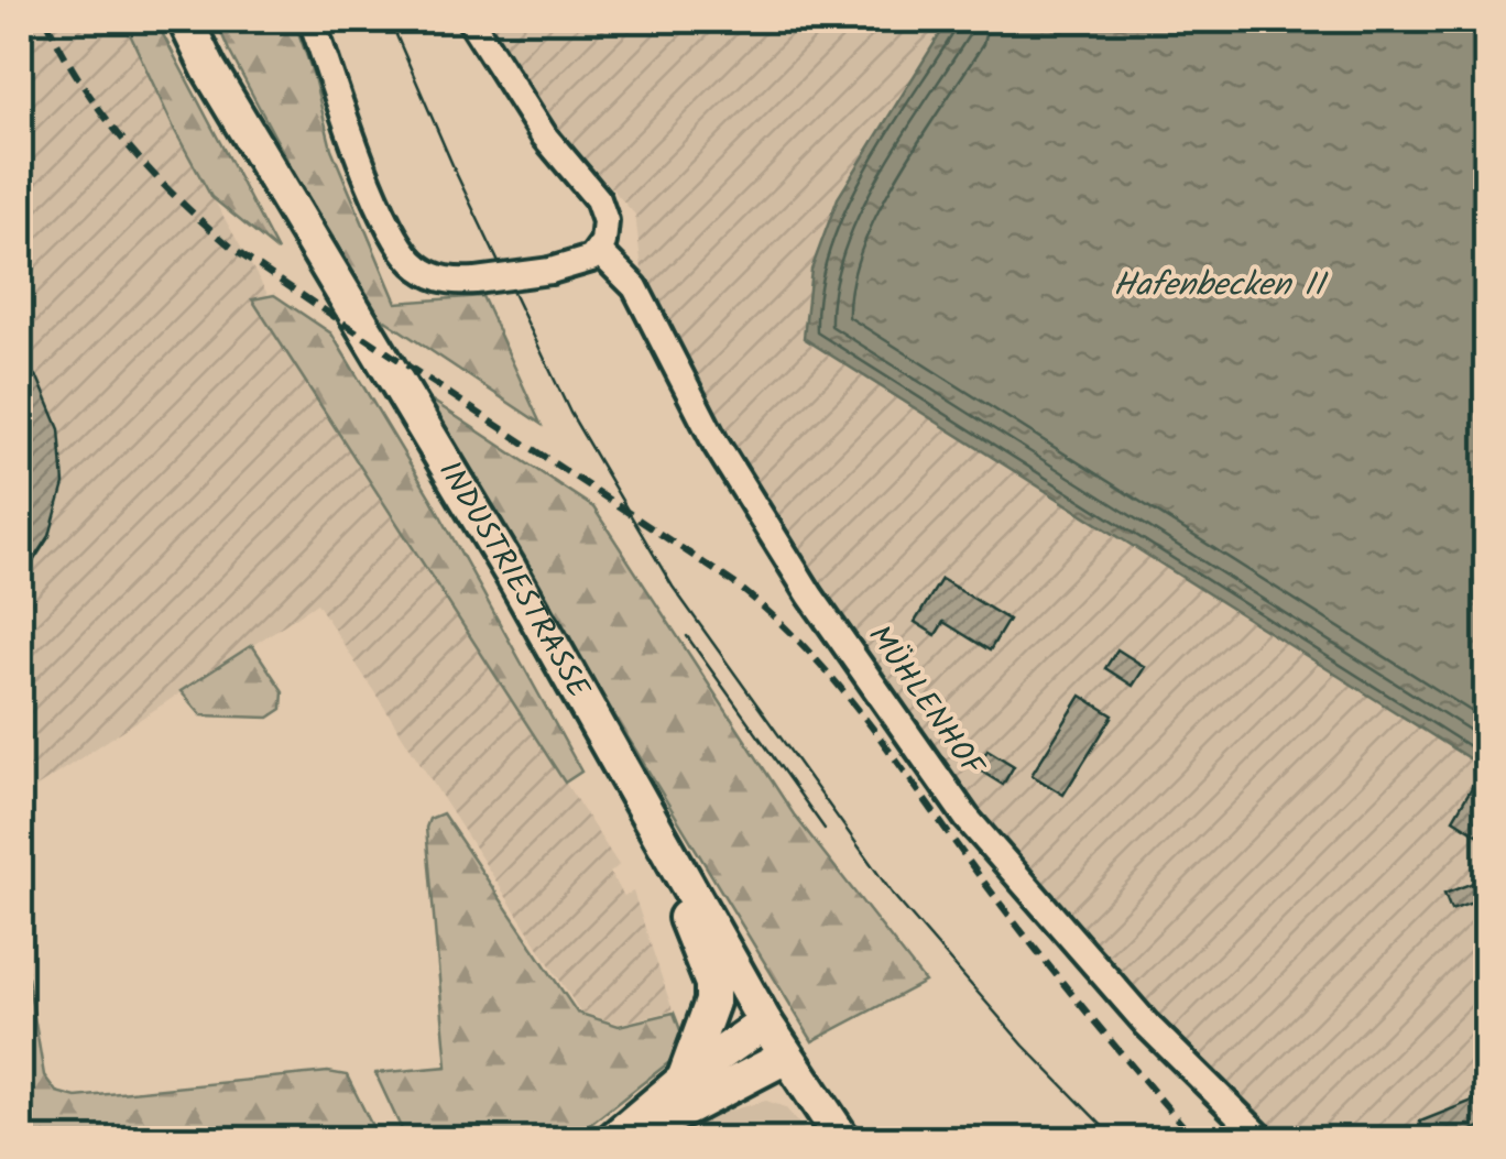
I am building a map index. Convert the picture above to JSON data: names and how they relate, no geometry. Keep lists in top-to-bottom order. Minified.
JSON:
{"streets":{"main road":["INDUSTRIESTRASSE"],"street":["MÜHLENHOF"]},"water":["Hafenbecken II"]}
